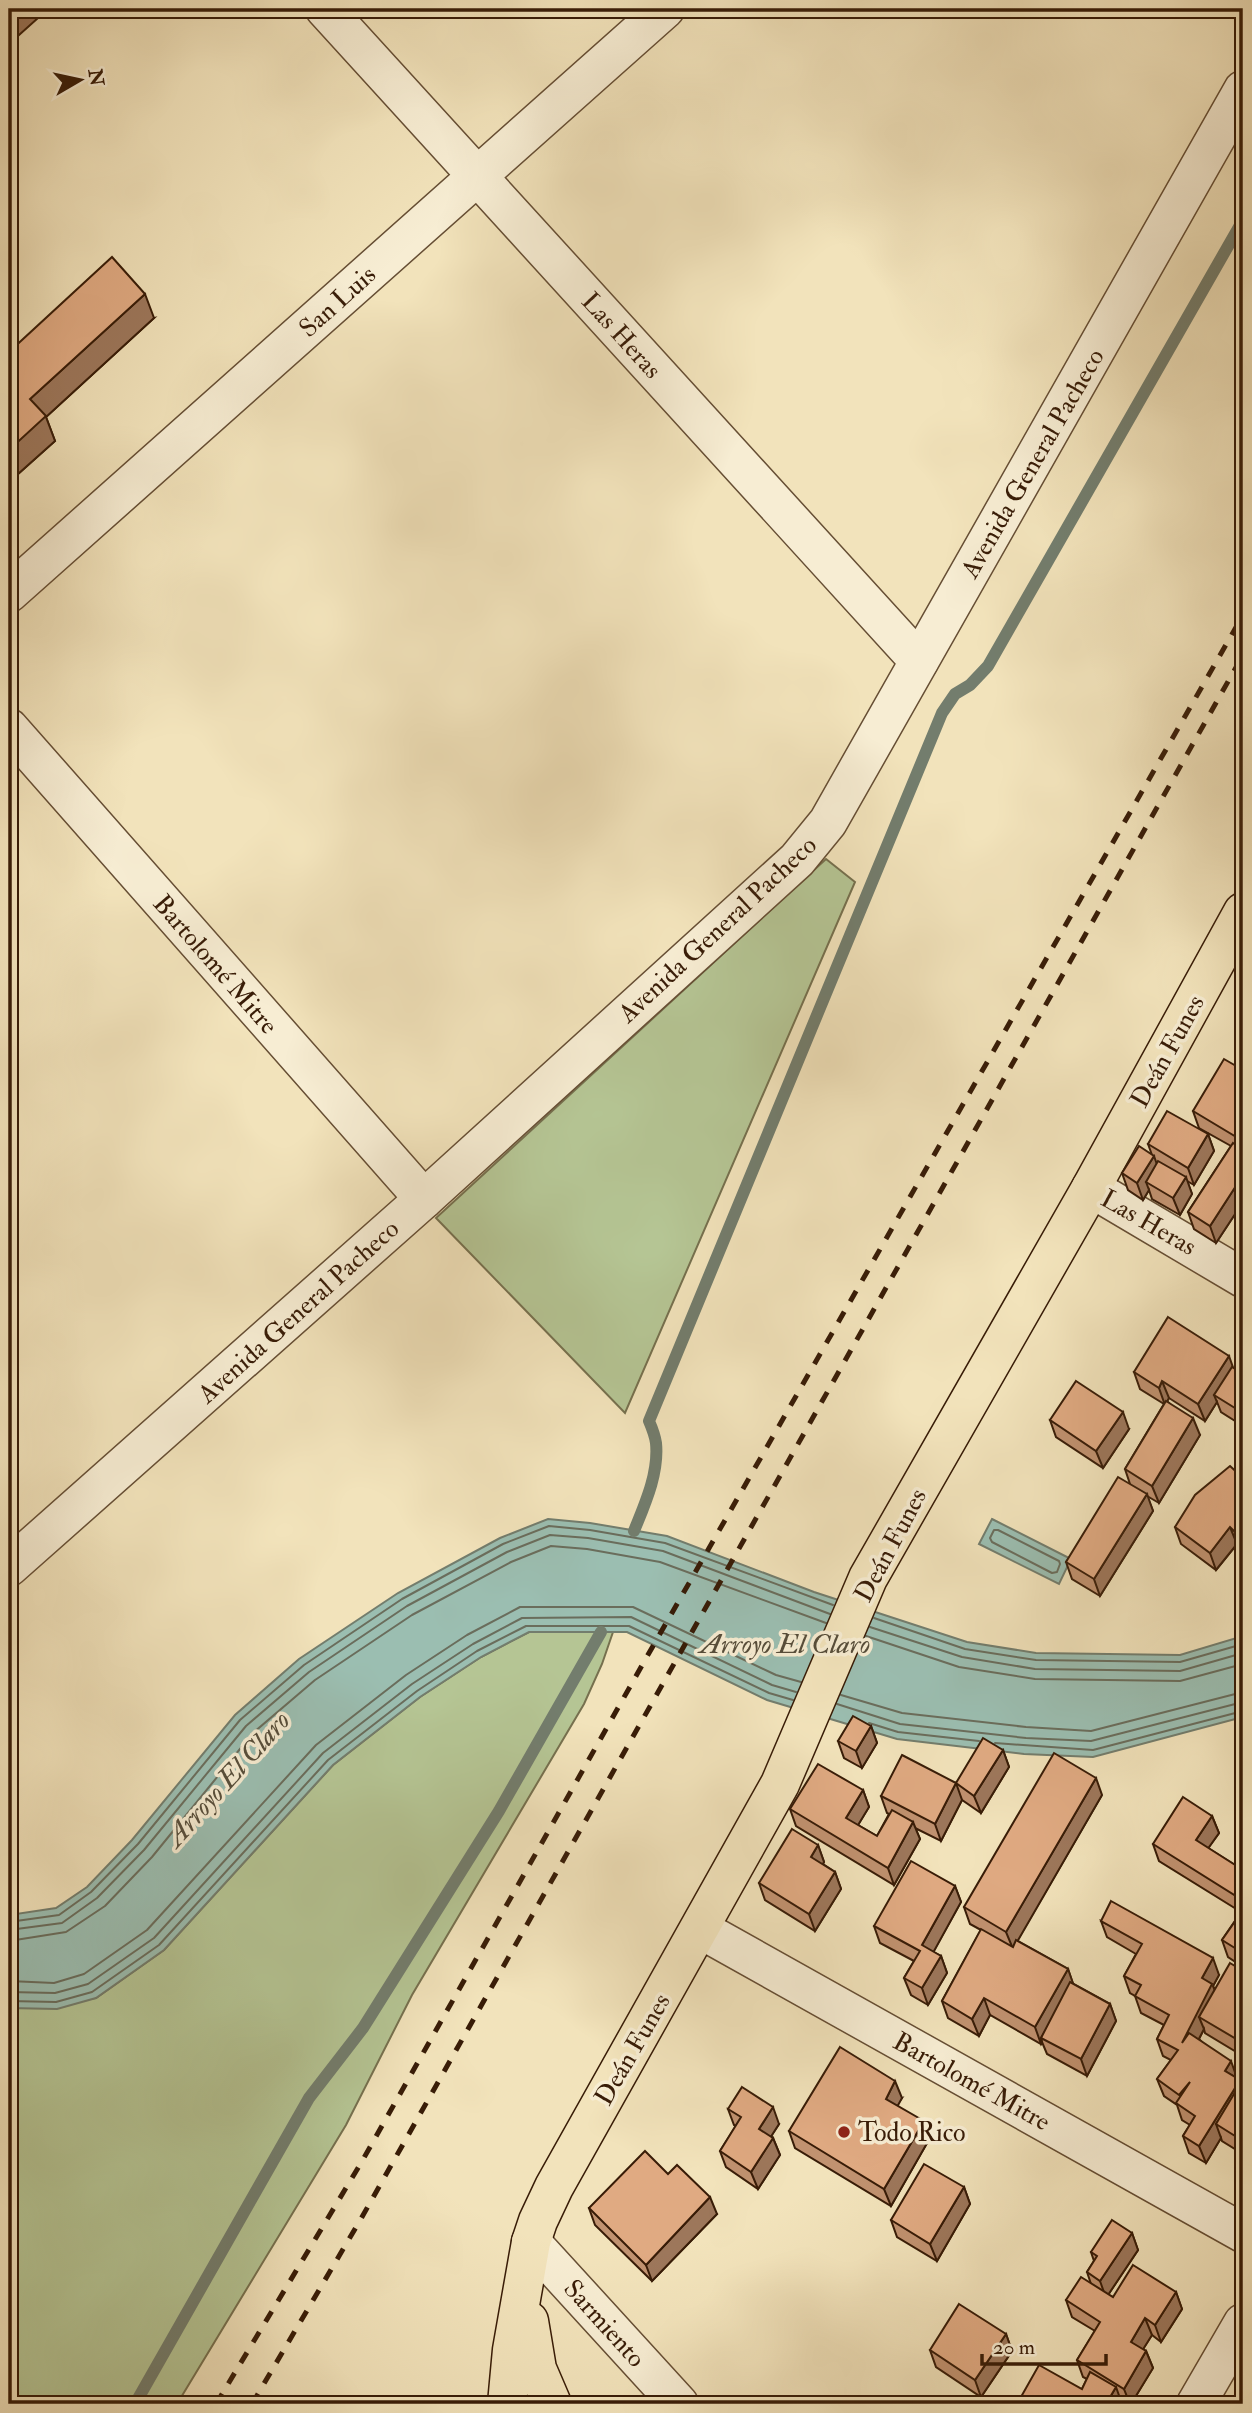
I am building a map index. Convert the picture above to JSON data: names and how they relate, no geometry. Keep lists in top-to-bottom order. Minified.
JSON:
{"streets":{"main road":["Deán Funes"],"street":["San Luis","Las Heras","Avenida General Pacheco","Bartolomé Mitre","Sarmiento"]},"crossings":[["San Luis","Las Heras"],["Las Heras","Avenida General Pacheco"],["Las Heras","Deán Funes"],["Avenida General Pacheco","Bartolomé Mitre"],["Bartolomé Mitre","Deán Funes"],["Deán Funes","Sarmiento"]],"water":["Arroyo El Claro"],"places":["Todo Rico"],"scale_bar":"20 m","north":"right"}
